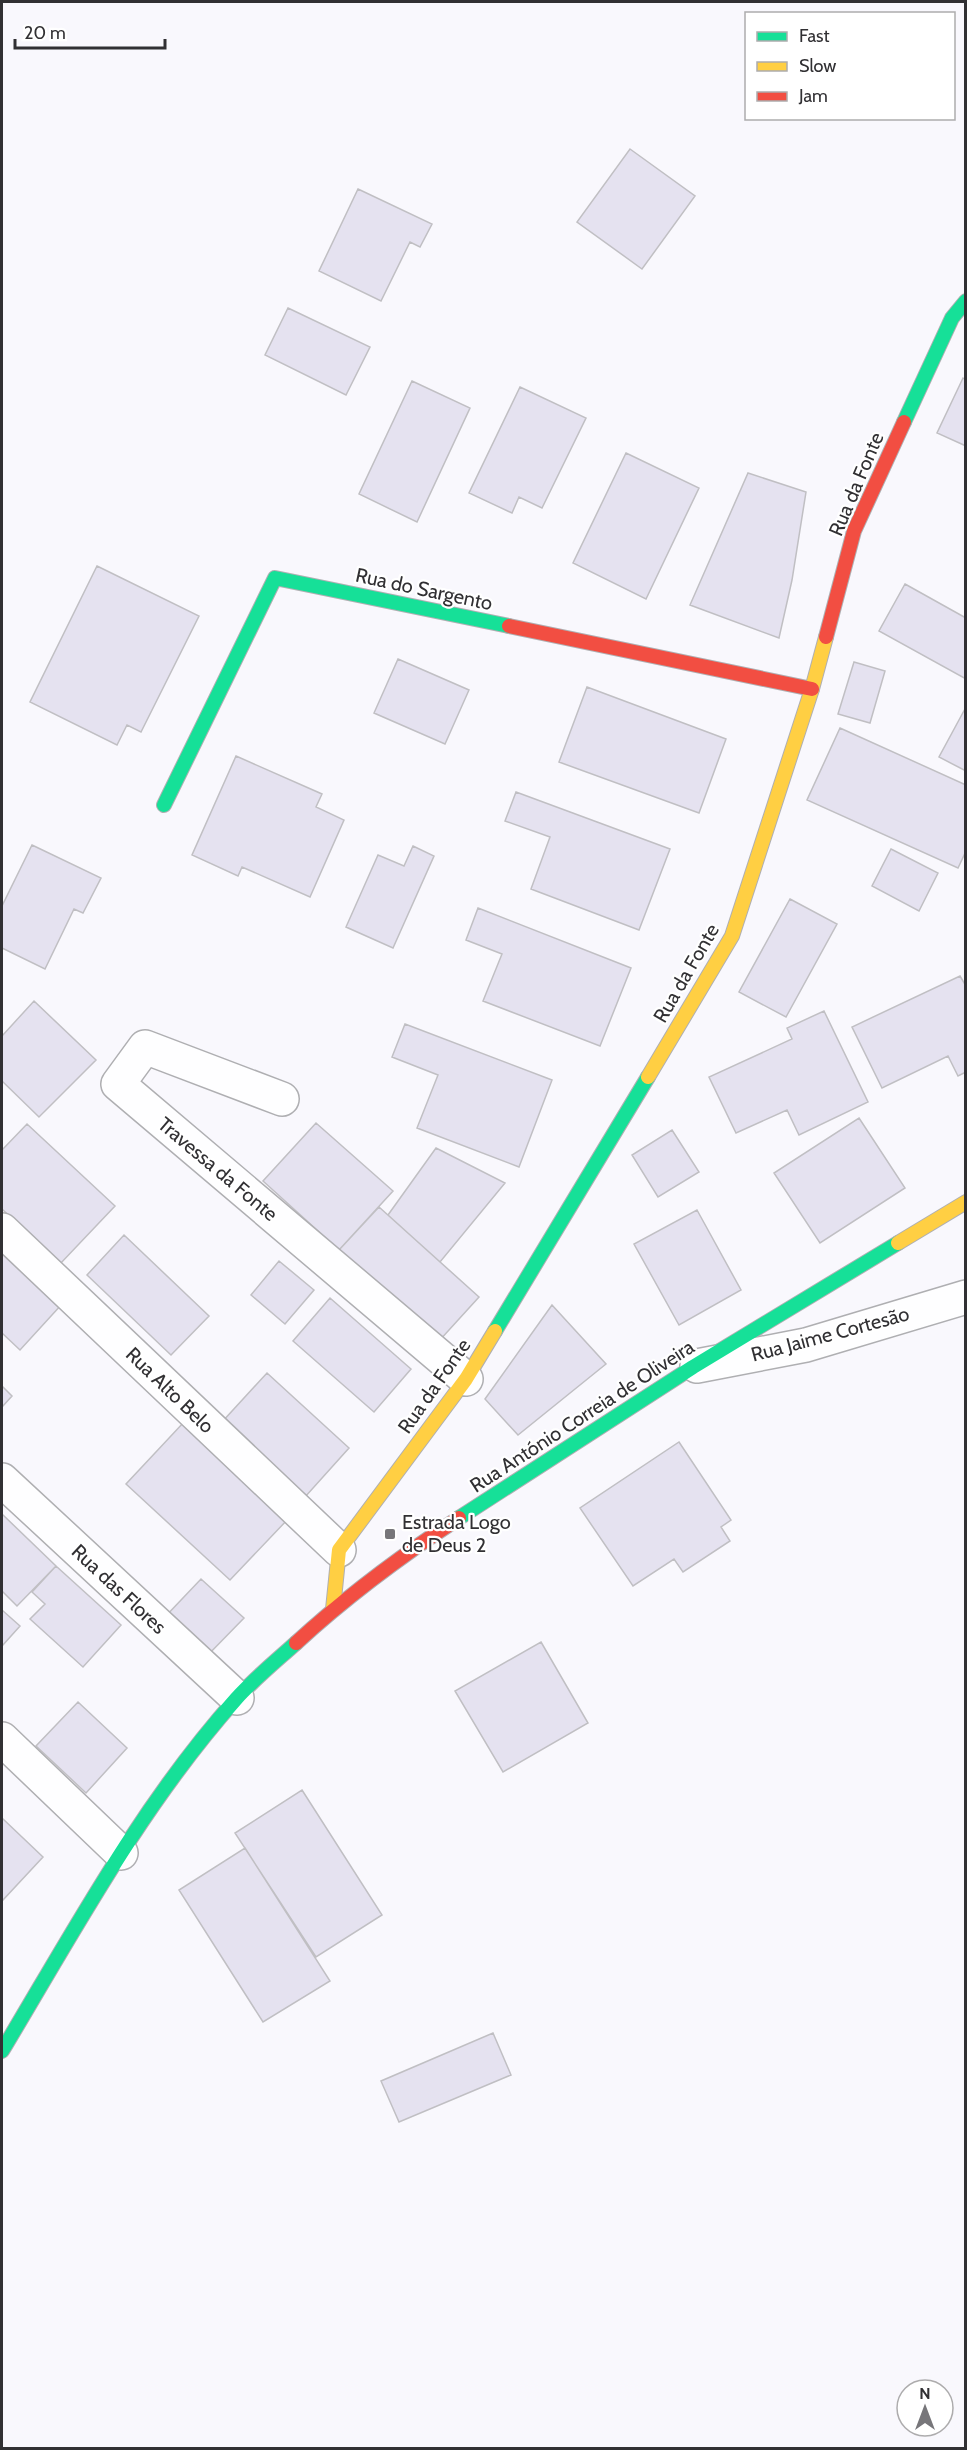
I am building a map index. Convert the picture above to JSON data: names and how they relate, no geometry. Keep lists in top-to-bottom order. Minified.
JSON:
{"streets":{"street":["Rua da Fonte","Rua do Sargento","Travessa da Fonte","Rua Jaime Cortesão","Rua Alto Belo","Rua António Correia de Oliveira","Rua das Flores"]},"crossings":[["Rua da Fonte","Rua do Sargento"],["Rua da Fonte","Travessa da Fonte"],["Rua da Fonte","Rua Alto Belo"],["Rua Jaime Cortesão","Rua António Correia de Oliveira"],["Rua António Correia de Oliveira","Rua das Flores"]],"places":{"transit":["Estrada Logo de Deus 2"]},"legend":["Fast","Slow","Jam"],"scale_bar":"20 m","north":"top"}
